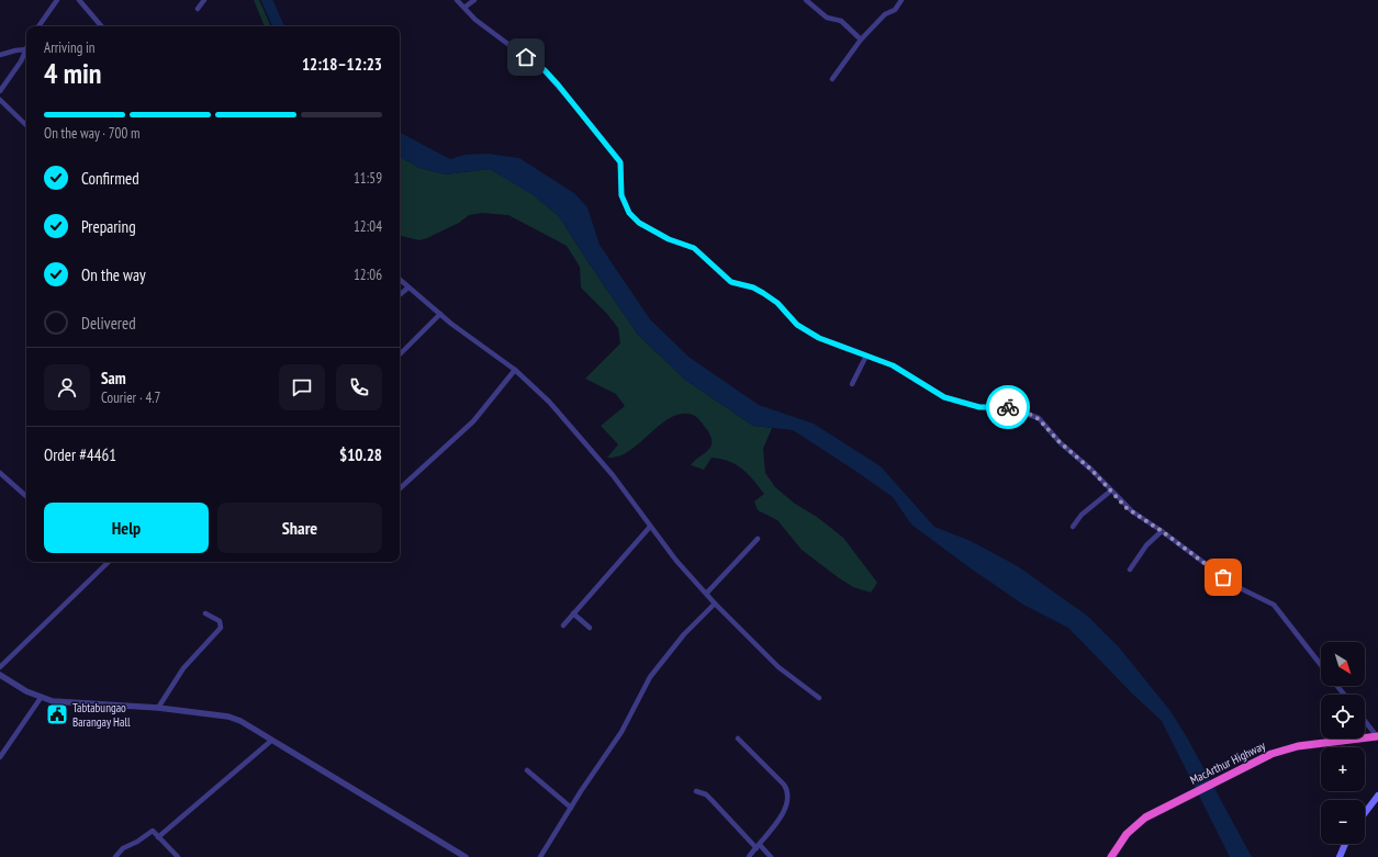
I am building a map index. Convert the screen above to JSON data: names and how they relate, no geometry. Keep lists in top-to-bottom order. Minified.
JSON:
{"streets":{"highway":["MacArthur Highway"]},"places":{"public building":["Tabtabungao Barangay Hall"]},"north":"bottom right","page":{"heading":["4 min","Arriving in","12:18–12:23"],"panel":["Sam","Courier · 4.7","Order #4461","$10.28"],"bar":"On the way · 700 m","list":[["Confirmed","11:59"],["Preparing","12:04"],["On the way","12:06"],"Delivered"],"buttons":["Help","Share"],"map_buttons":["+","−"]}}
